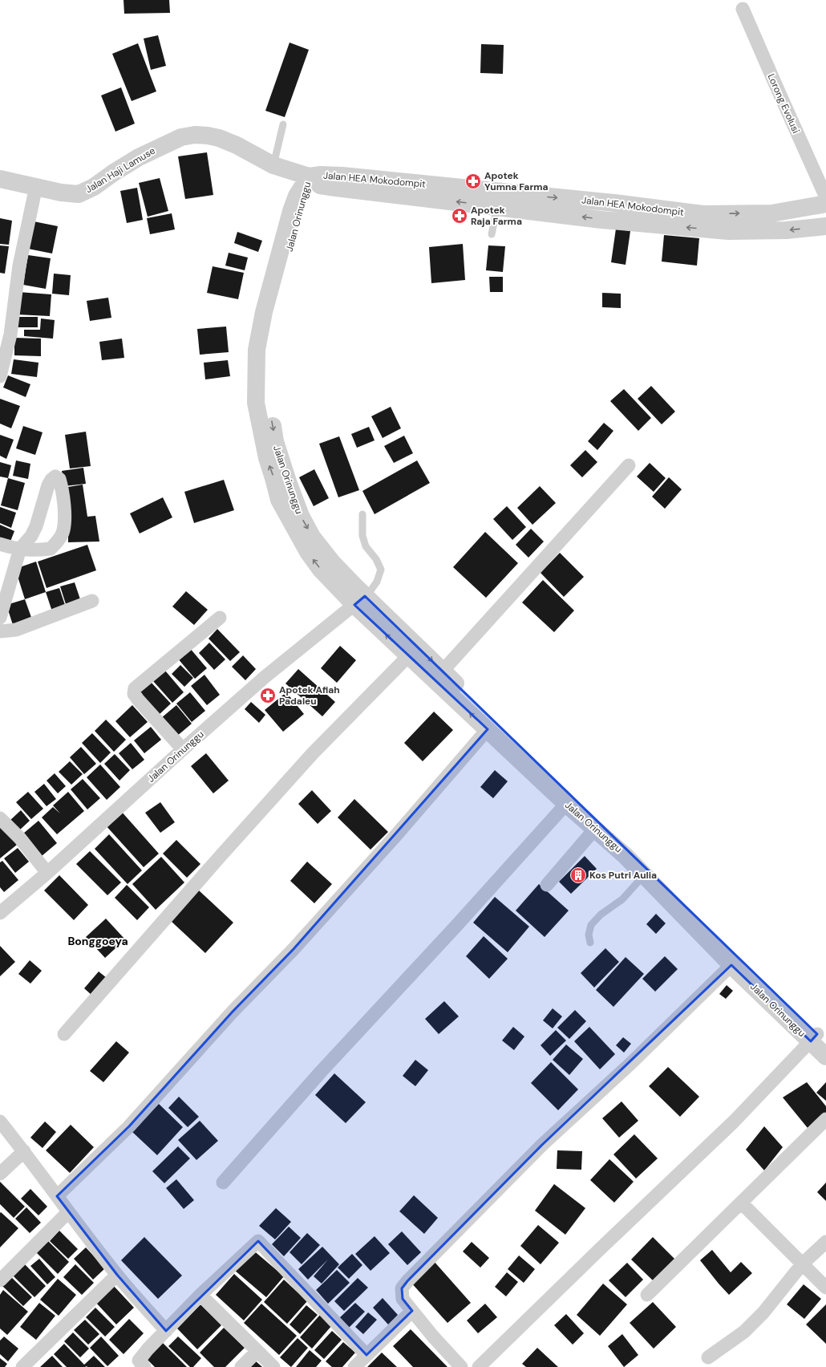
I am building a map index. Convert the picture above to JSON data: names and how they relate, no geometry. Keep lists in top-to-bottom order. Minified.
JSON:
{"streets":{"street":["Lorong Evolusi","Jalan Haji Lamuse","Jalan HEA Mokodompit","Jalan Orinunggu"]},"crossings":[["Jalan Haji Lamuse","Jalan HEA Mokodompit"],["Jalan Haji Lamuse","Jalan Orinunggu"],["Jalan HEA Mokodompit","Jalan Orinunggu"]],"districts":["Bonggoeya"],"places":{"pharmacy":["Apotek Yumna Farma","Apotek Raja Farma","Apotek Afiah Padaleu"],"building":["Kos Putri Aulia"]}}
